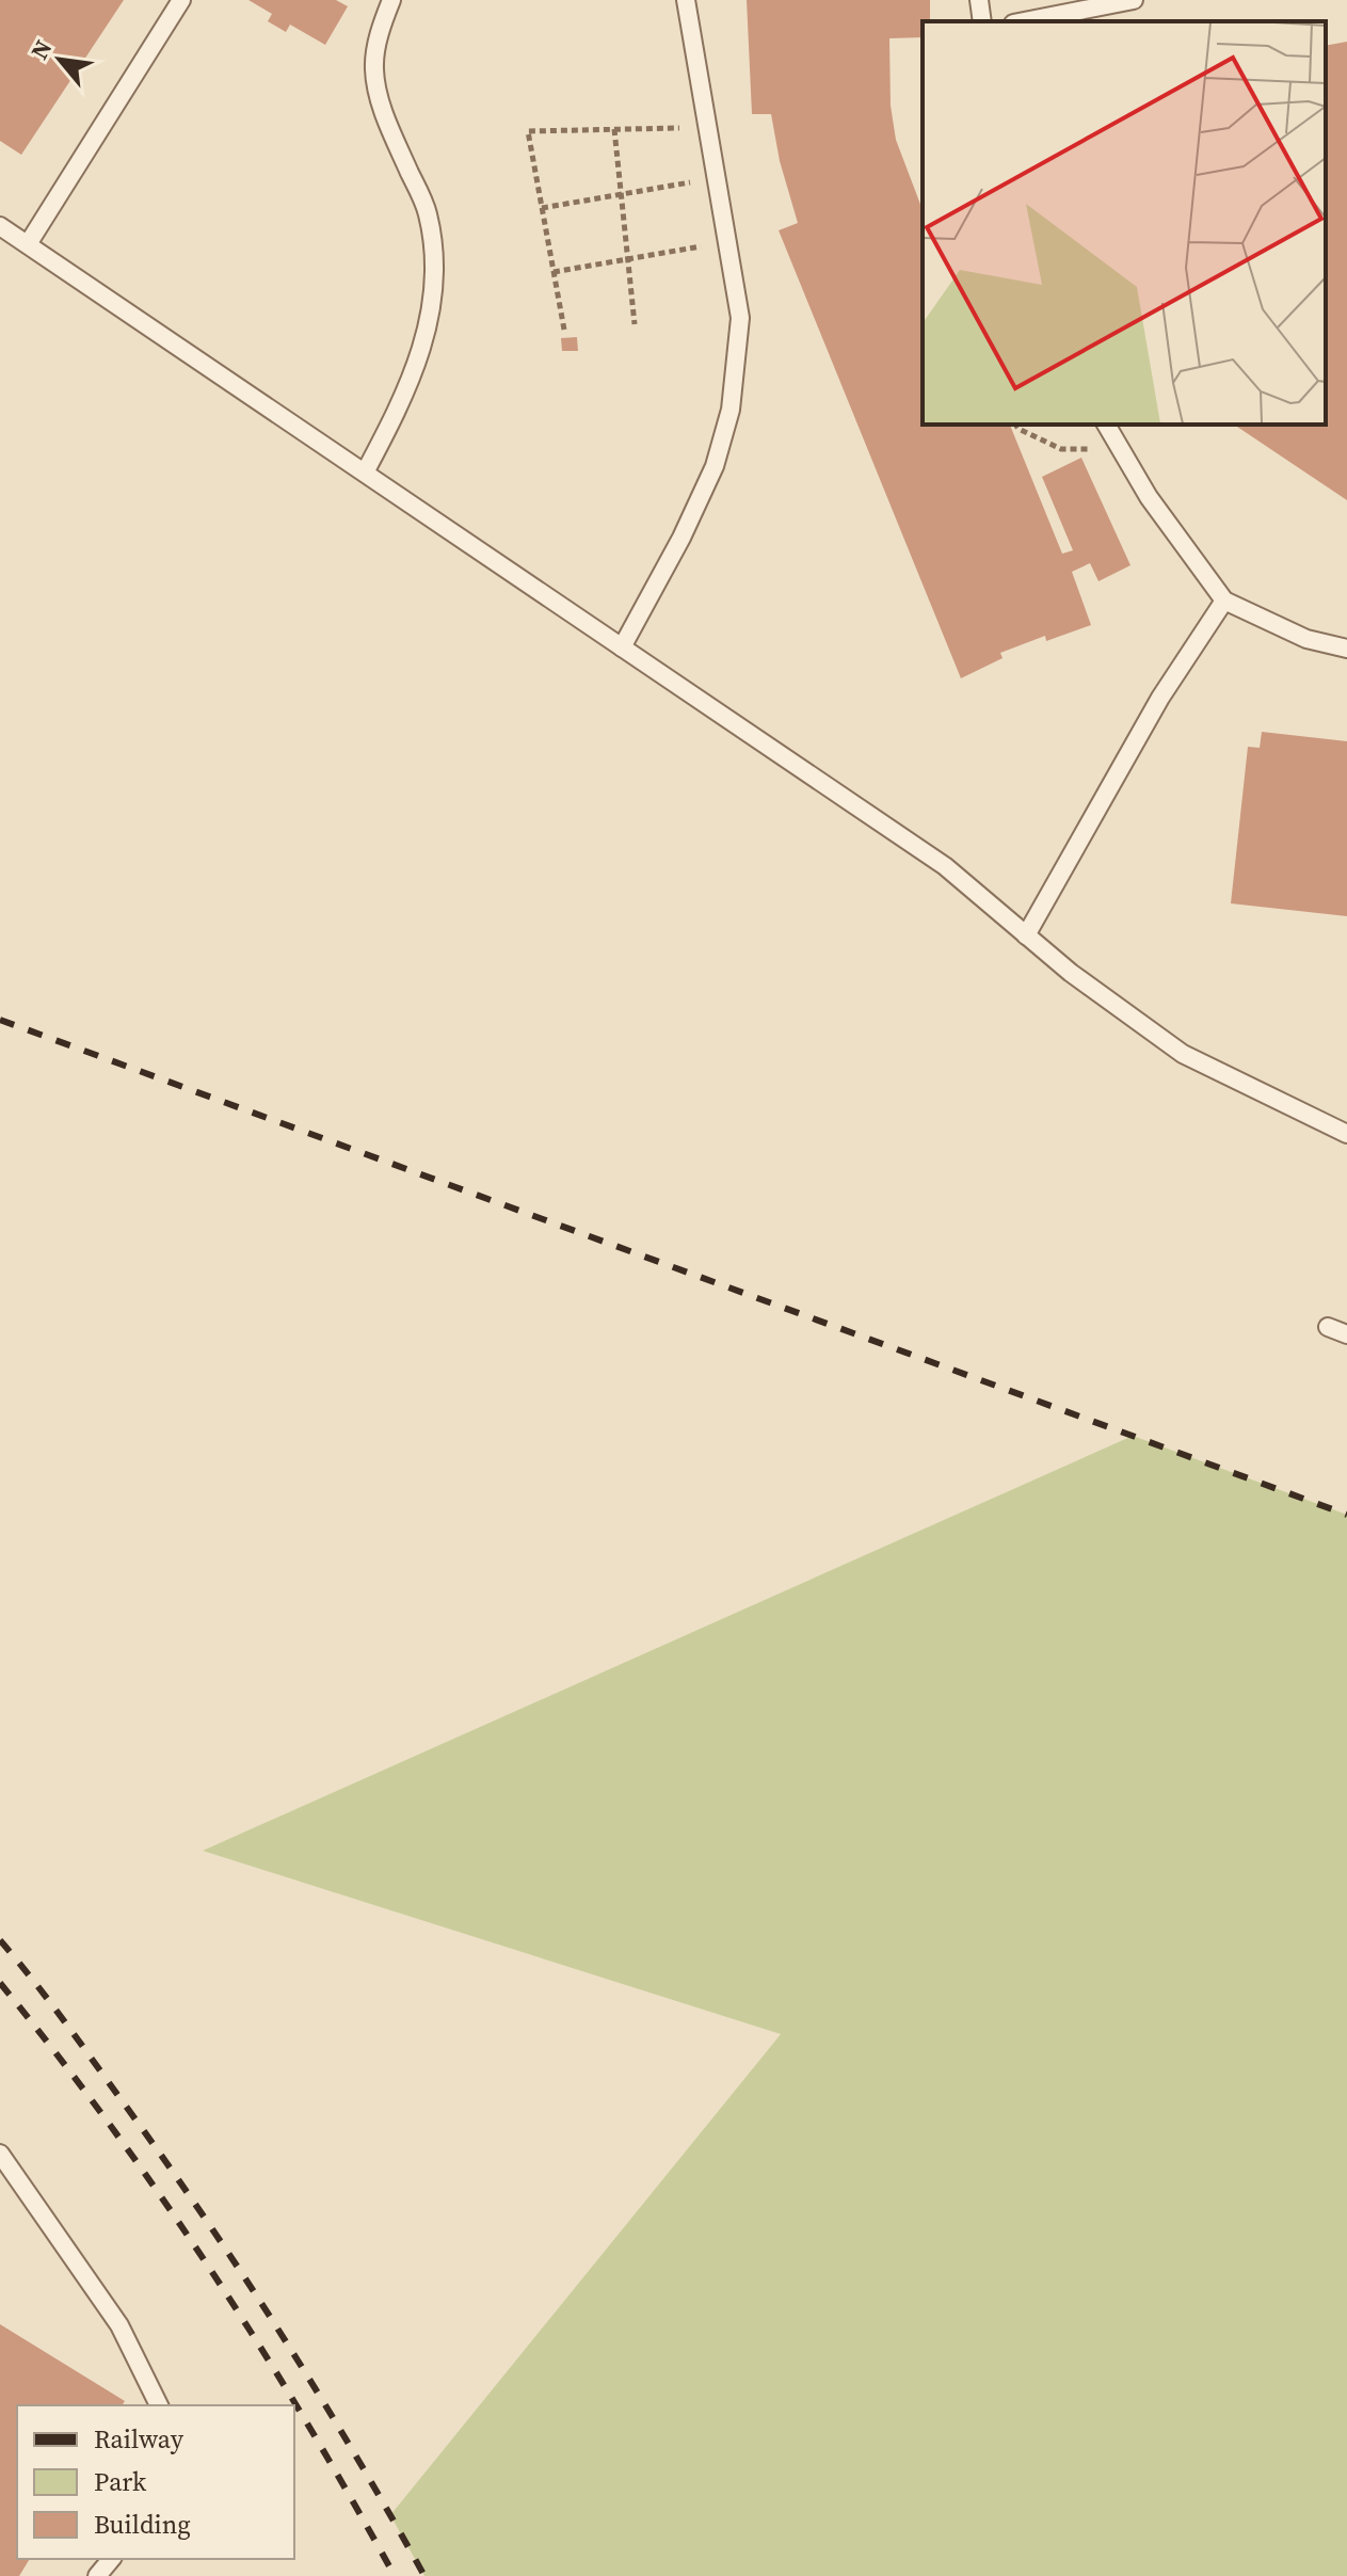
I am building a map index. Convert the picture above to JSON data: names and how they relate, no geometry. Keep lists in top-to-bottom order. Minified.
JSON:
{"legend":["Railway","Park","Building"],"north":"top left"}
